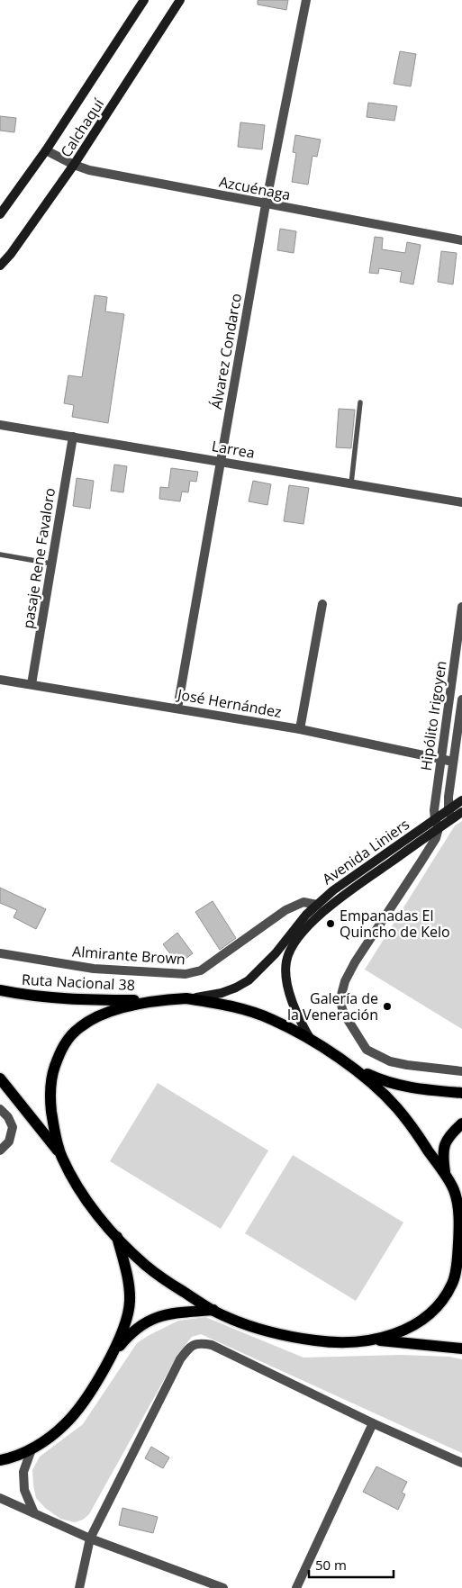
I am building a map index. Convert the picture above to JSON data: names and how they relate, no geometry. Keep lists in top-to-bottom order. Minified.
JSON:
{"streets":{"main road":["Calchaquí","Avenida Liniers","Ruta Nacional 38"],"street":["Azcuénaga","Álvarez Condarco","Larrea","pasaje Rene Favaloro","José Hernández","Hipólito Irigoyen","Almirante Brown"]},"crossings":[["Calchaquí","Azcuénaga"],["Azcuénaga","Álvarez Condarco"],["Álvarez Condarco","Larrea"],["Álvarez Condarco","José Hernández"],["Larrea","pasaje Rene Favaloro"],["pasaje Rene Favaloro","José Hernández"],["José Hernández","Hipólito Irigoyen"],["Hipólito Irigoyen","Avenida Liniers"],["Avenida Liniers","Almirante Brown"]],"places":["Empanadas El Quincho de Kelo","Galería de la Veneración"],"scale_bar":"50 m"}
